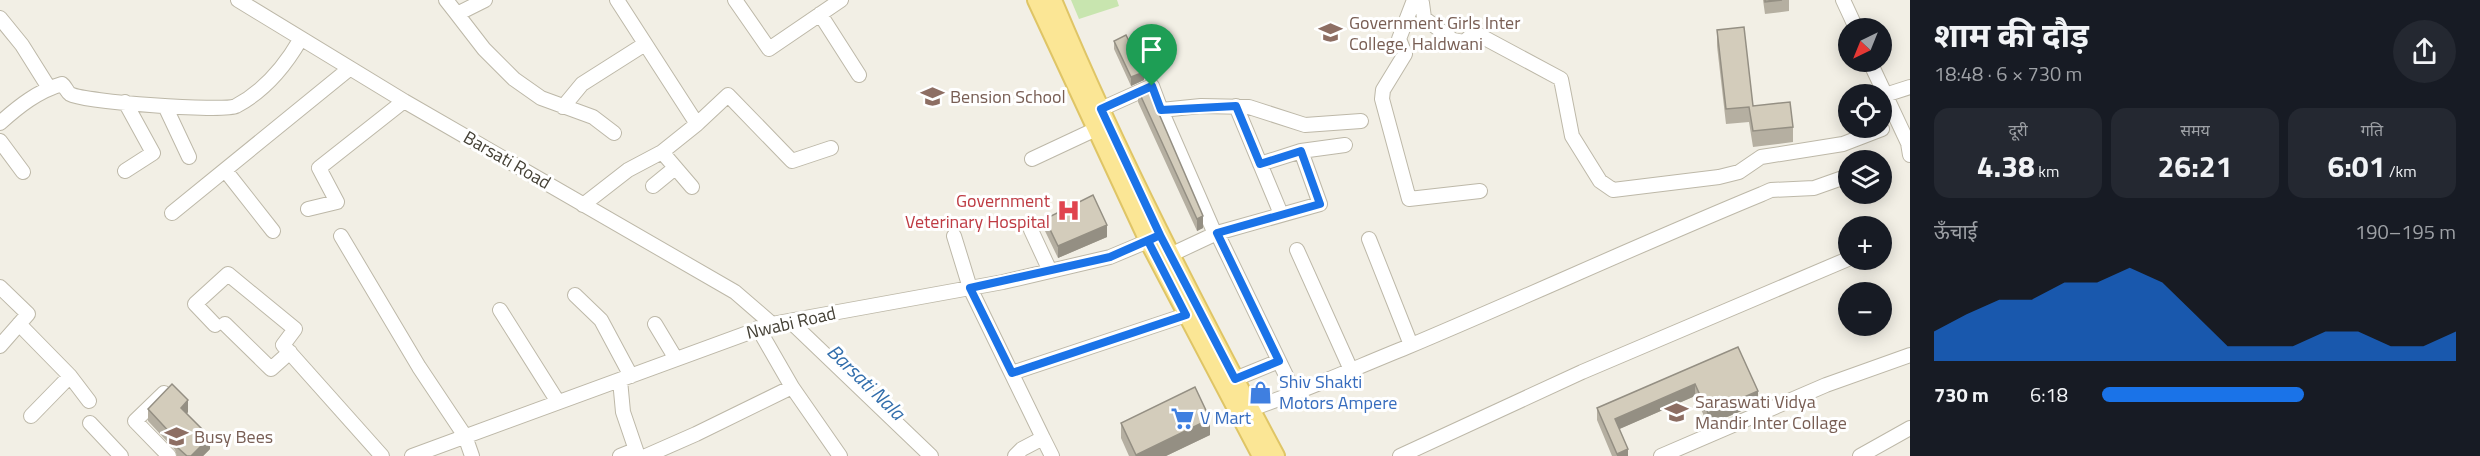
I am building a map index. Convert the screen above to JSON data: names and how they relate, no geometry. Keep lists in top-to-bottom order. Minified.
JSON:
{"streets":{"street":["Barsati Road","Nwabi Road"]},"crossings":[["Barsati Road","Nwabi Road"]],"water":["Barsati Nala"],"places":{"school or university":["Government Girls Inter College, Haldwani","Bension School","Saraswati Vidya Mandir Inter Collage","Busy Bees"],"hospital":["Government Veterinary Hospital"],"shop":["Shiv Shakti Motors Ampere"],"supermarket":["V Mart"]},"north":"bottom left","page":{"heading":["शाम की दौड़","18:48 · 6 × 730 m"],"map_buttons":["+","−"],"stats":[["दूरी","4.38 km"],["समय","26:21"],["गति","6:01 /km"]],"chart":["ऊँचाई","190–195 m"],"list":[{"name":"730 m","note":"6:18"}]}}
